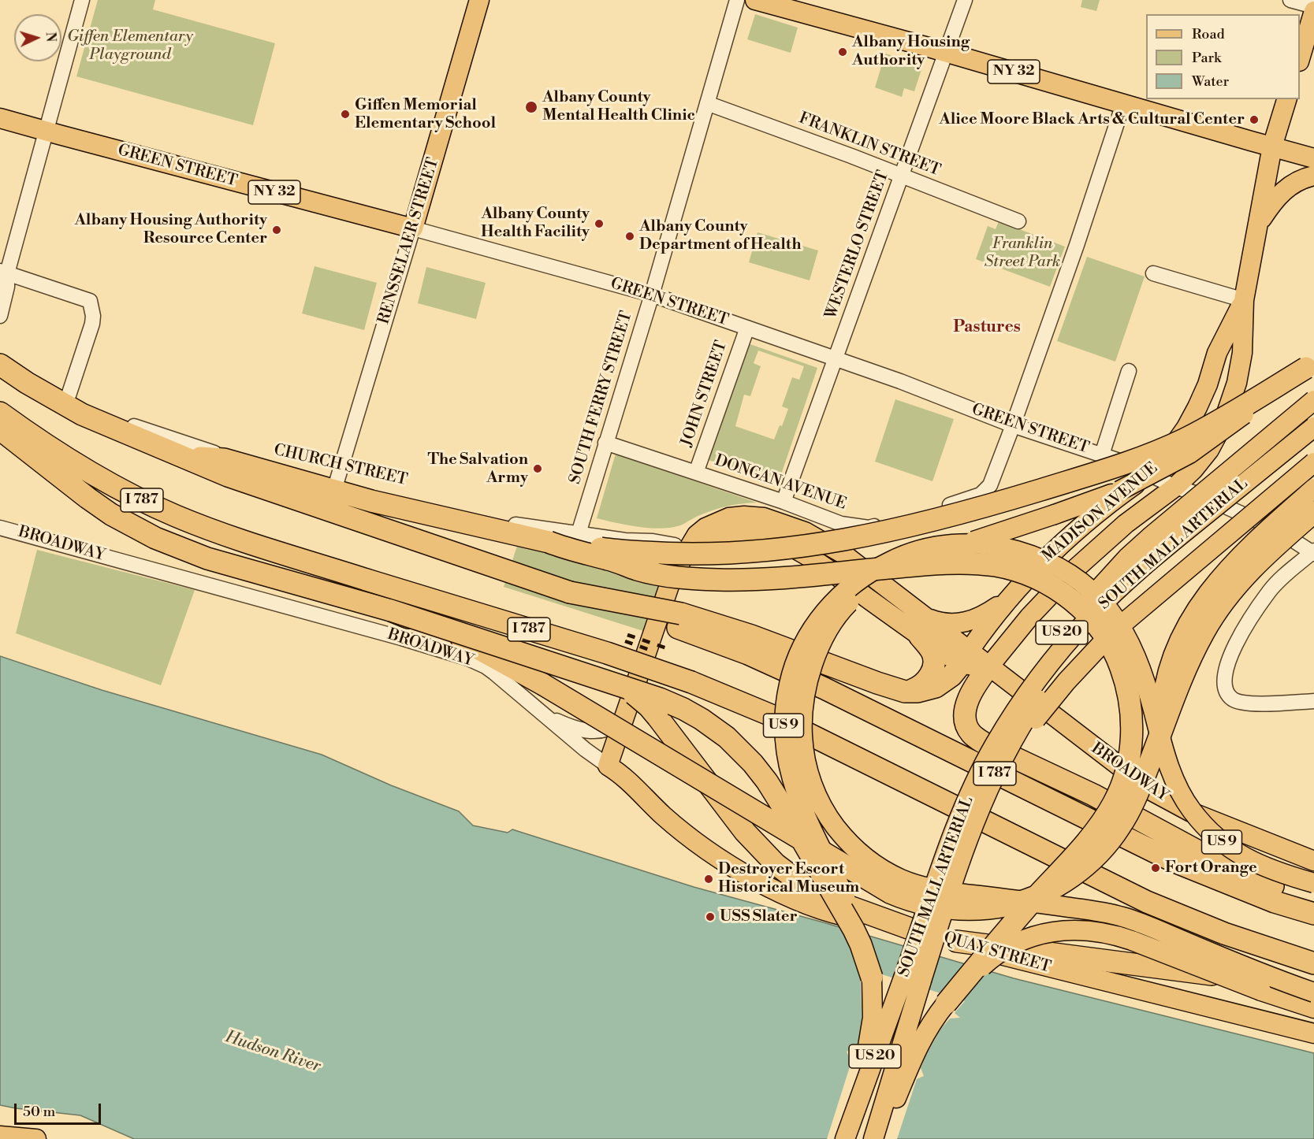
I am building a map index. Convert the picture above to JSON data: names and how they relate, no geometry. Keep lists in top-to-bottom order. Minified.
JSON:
{"streets":{"highway":["I 787"],"main road":["NY 32","GREEN STREET","RENSSELAER STREET","MADISON AVENUE","BROADWAY","SOUTH MALL ARTERIAL","US 20","US 9","QUAY STREET"],"street":["FRANKLIN STREET","WESTERLO STREET","JOHN STREET","SOUTH FERRY STREET","CHURCH STREET","DONGAN AVENUE"]},"crossings":[["NY 32","WESTERLO STREET"],["NY 32","DONGAN AVENUE"],["NY 32","MADISON AVENUE"],["FRANKLIN STREET","WESTERLO STREET"],["FRANKLIN STREET","SOUTH FERRY STREET"],["GREEN STREET","RENSSELAER STREET"],["GREEN STREET","WESTERLO STREET"],["GREEN STREET","JOHN STREET"],["GREEN STREET","SOUTH FERRY STREET"],["GREEN STREET","DONGAN AVENUE"],["GREEN STREET","MADISON AVENUE"],["RENSSELAER STREET","CHURCH STREET"],["WESTERLO STREET","DONGAN AVENUE"],["JOHN STREET","DONGAN AVENUE"],["SOUTH FERRY STREET","CHURCH STREET"],["SOUTH FERRY STREET","DONGAN AVENUE"],["CHURCH STREET","BROADWAY"],["MADISON AVENUE","BROADWAY"],["BROADWAY","QUAY STREET"],["SOUTH MALL ARTERIAL","US 20"],["SOUTH MALL ARTERIAL","US 9"]],"districts":["Pastures"],"water":["Hudson River"],"parks":["Giffen Elementary Playground","Franklin Street Park"],"places":["Albany Housing Authority","Albany County Mental Health Clinic","Giffen Memorial Elementary School","Alice Moore Black Arts & Cultural Center","Albany County Health Facility","Albany Housing Authority Resource Center","Albany County Department of Health","The Salvation Army","Fort Orange","Destroyer Escort Historical Museum","USS Slater"],"legend":["Road","Park","Water"],"scale_bar":"50 m","north":"right"}
